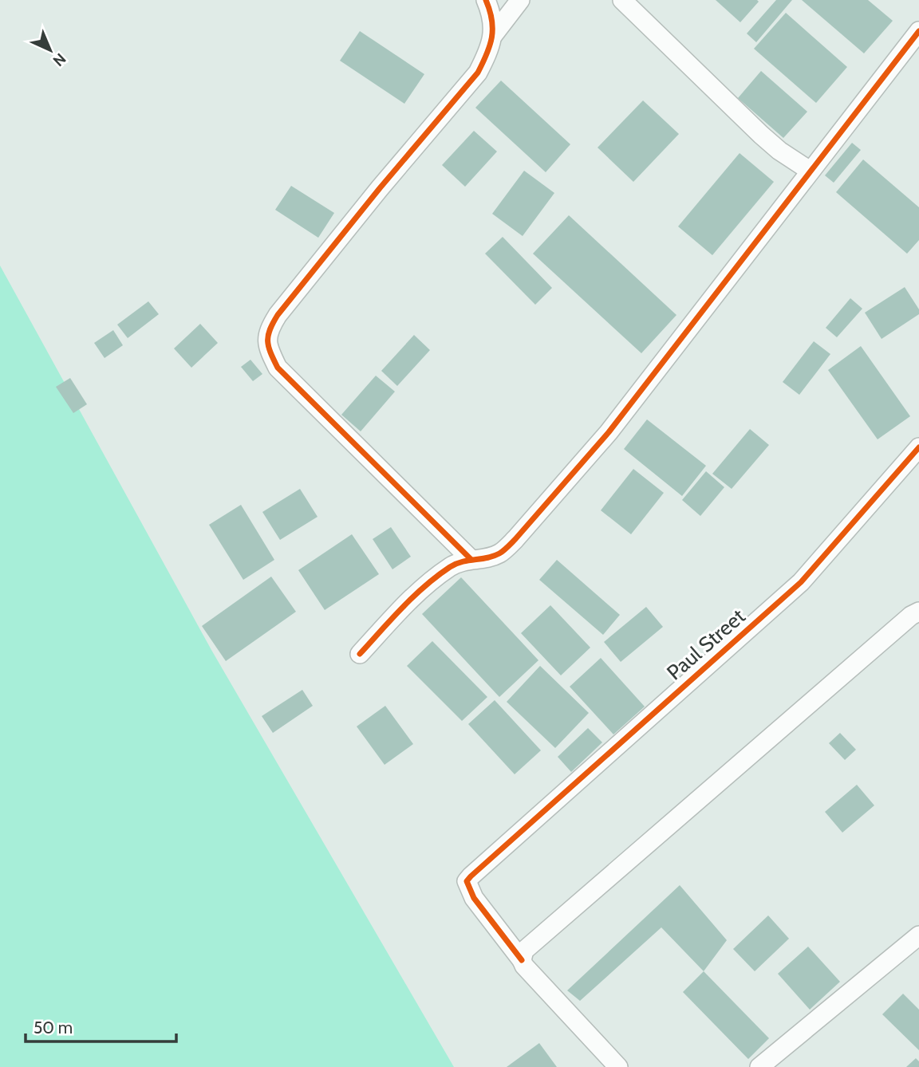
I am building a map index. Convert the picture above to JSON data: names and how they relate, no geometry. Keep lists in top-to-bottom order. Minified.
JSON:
{"streets":{"street":["Paul Street"]},"scale_bar":"50 m","north":"bottom right"}
